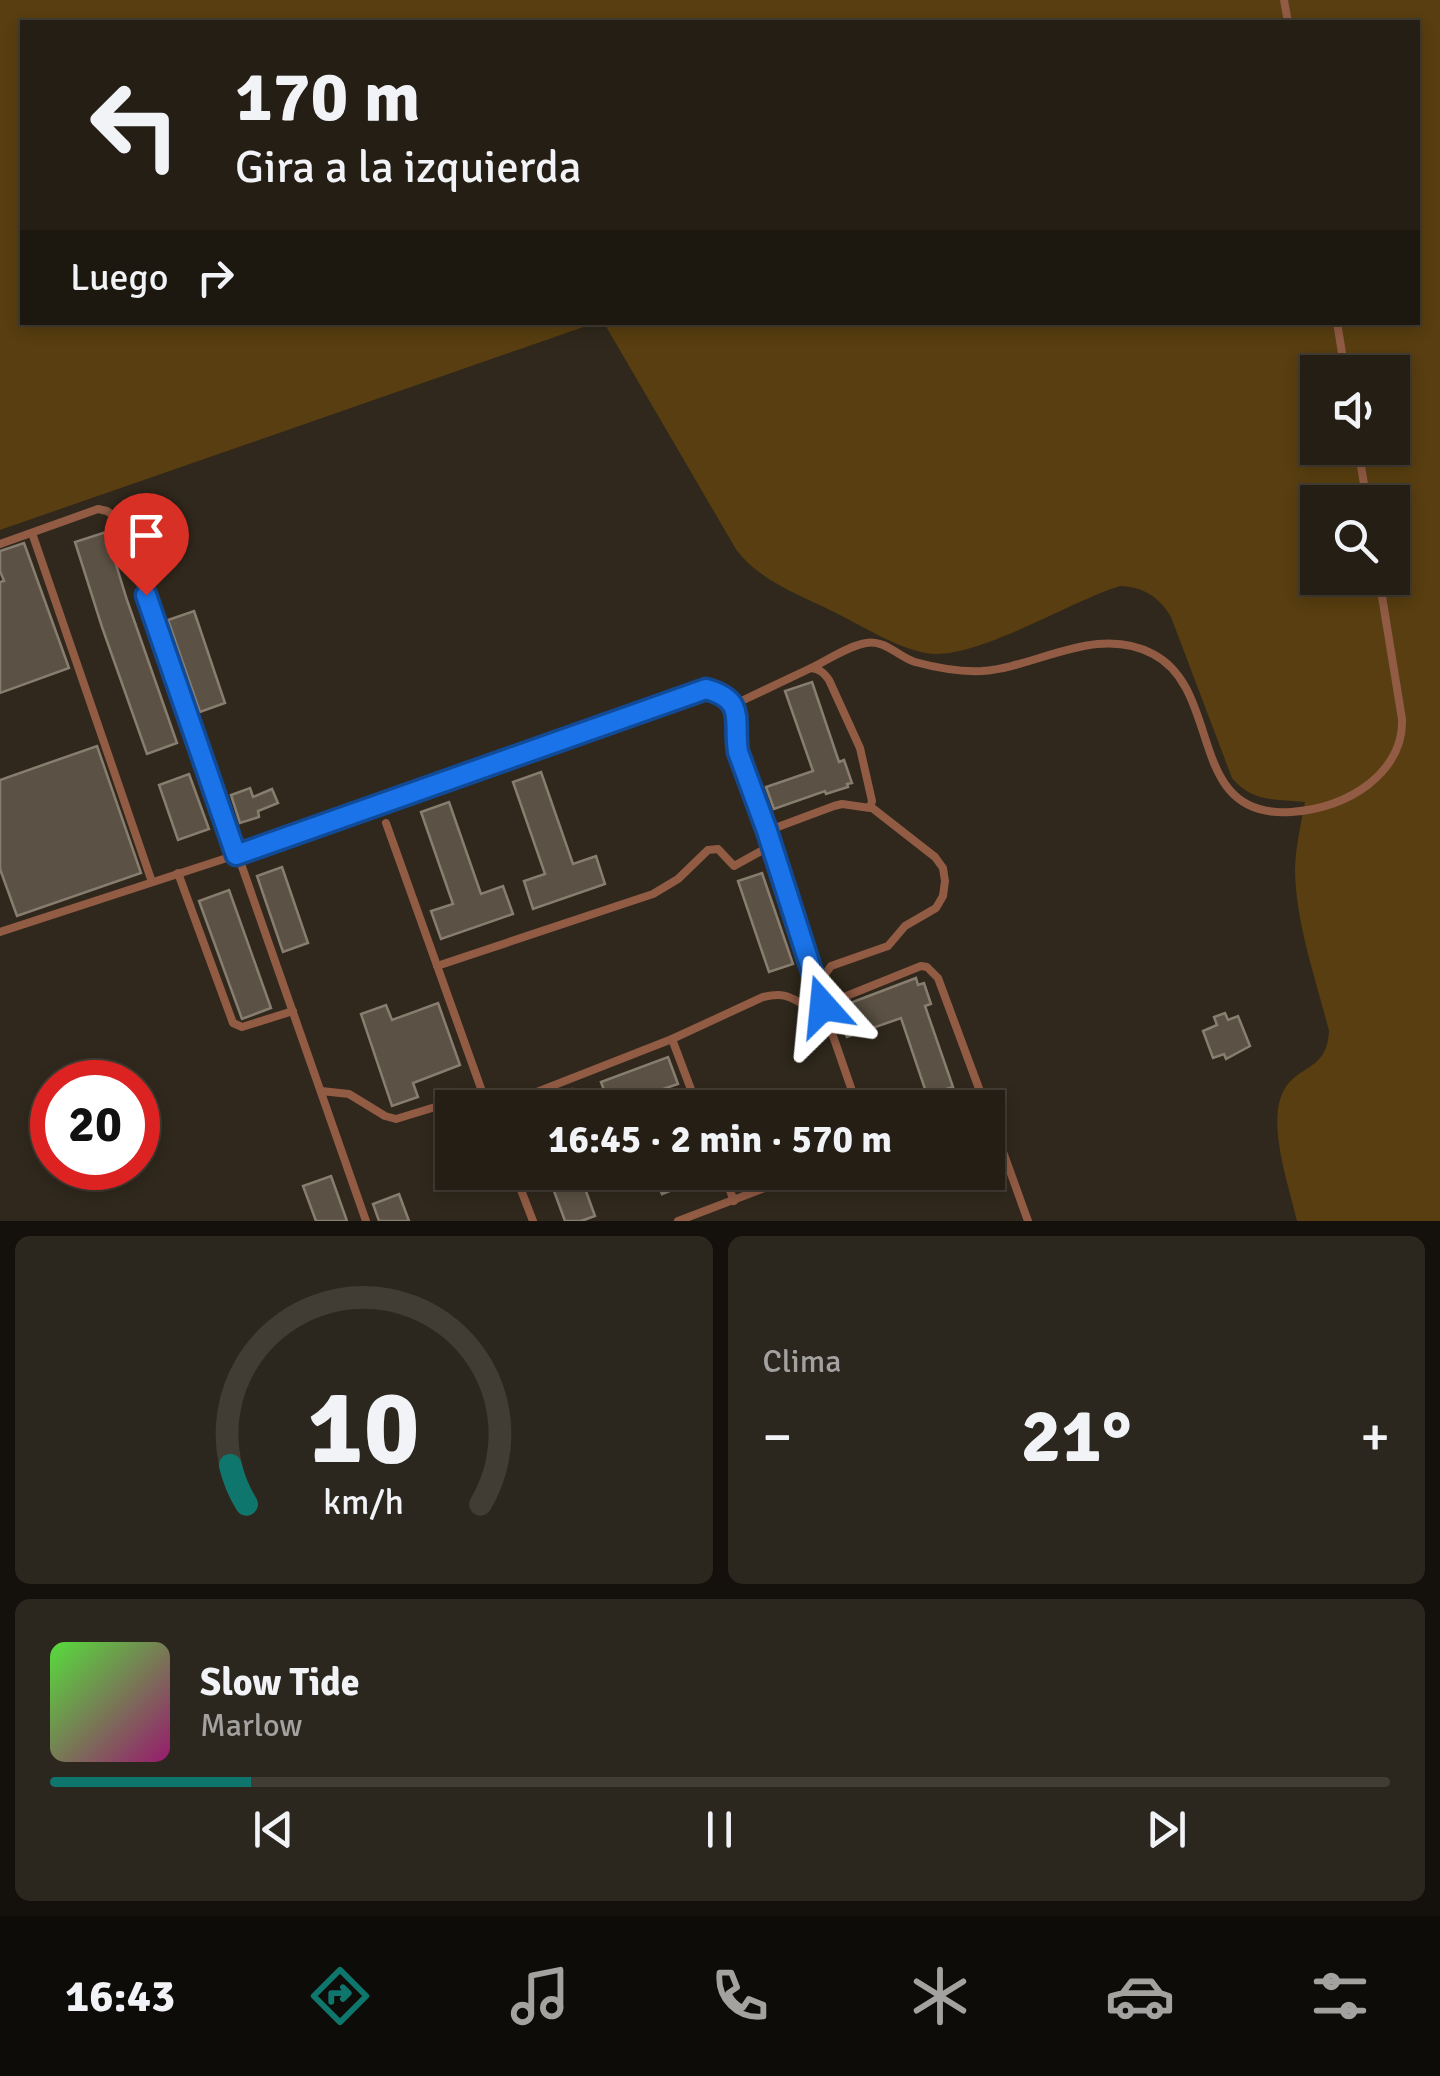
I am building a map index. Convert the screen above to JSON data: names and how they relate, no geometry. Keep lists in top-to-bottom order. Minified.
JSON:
{"page":{"turn":["170 m","Gira a la izquierda"],"then":"Luego","limit":"20","trip":"16:45 · 2 min · 570 m","tile":"Clima","heat":["−","21°","+"],"song":["Slow Tide","Marlow"],"tabs":"16:43","gauge":["10","km/h"]}}
